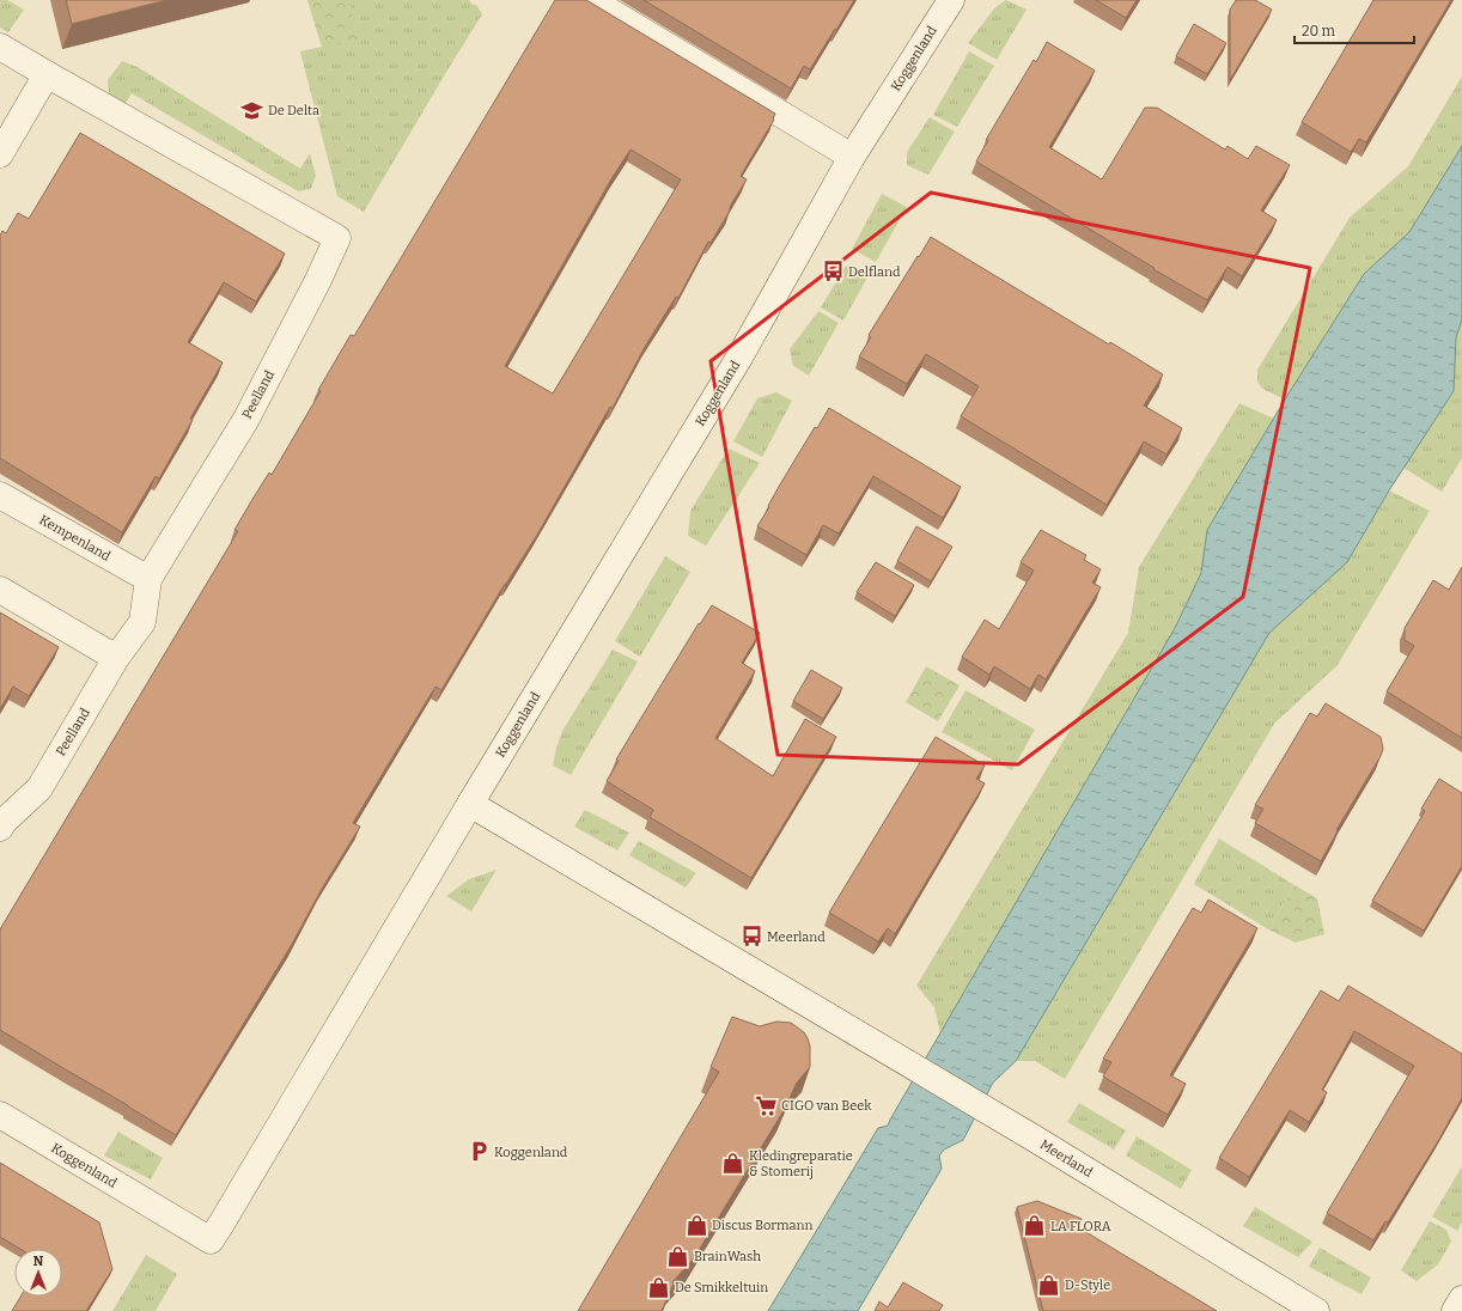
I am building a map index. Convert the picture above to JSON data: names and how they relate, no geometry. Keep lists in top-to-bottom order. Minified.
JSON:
{"streets":{"street":["Koggenland","Peelland","Kempenland","Meerland"]},"crossings":[["Koggenland","Meerland"],["Peelland","Kempenland"]],"places":{"school or university":["De Delta"],"bus stop":["Delfland","Meerland"],"supermarket":["CIGO van Beek"],"parking":["Koggenland"],"shop":["Kledingreparatie & Stomerij","Discus Bormann","LA FLORA","BrainWash","D-Style","De Smikkeltuin"]},"scale_bar":"20 m","north":"top"}
